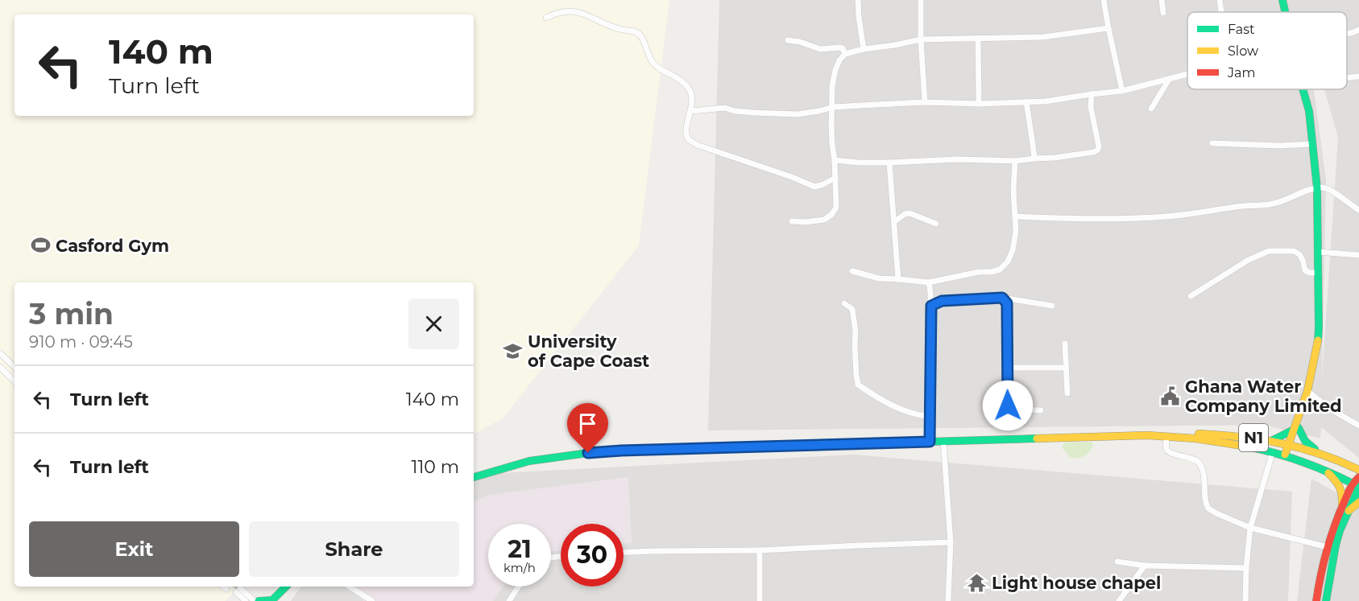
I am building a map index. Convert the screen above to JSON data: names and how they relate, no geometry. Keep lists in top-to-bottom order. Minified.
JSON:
{"streets":{"main road":["N1"]},"places":{"sports":["Casford Gym"],"school or university":["University of Cape Coast"],"public building":["Ghana Water Company Limited"],"temple":["Light house chapel"]},"legend":["Fast","Slow","Jam"],"page":{"turn":["140 m","Turn left"],"heading":["3 min","910 m · 09:45"],"list":[{"name":"Turn left","value":"140 m"},{"name":"Turn left","value":"110 m"}],"buttons":["Exit","Share"],"speed":"21 km/h","limit":"30"}}
